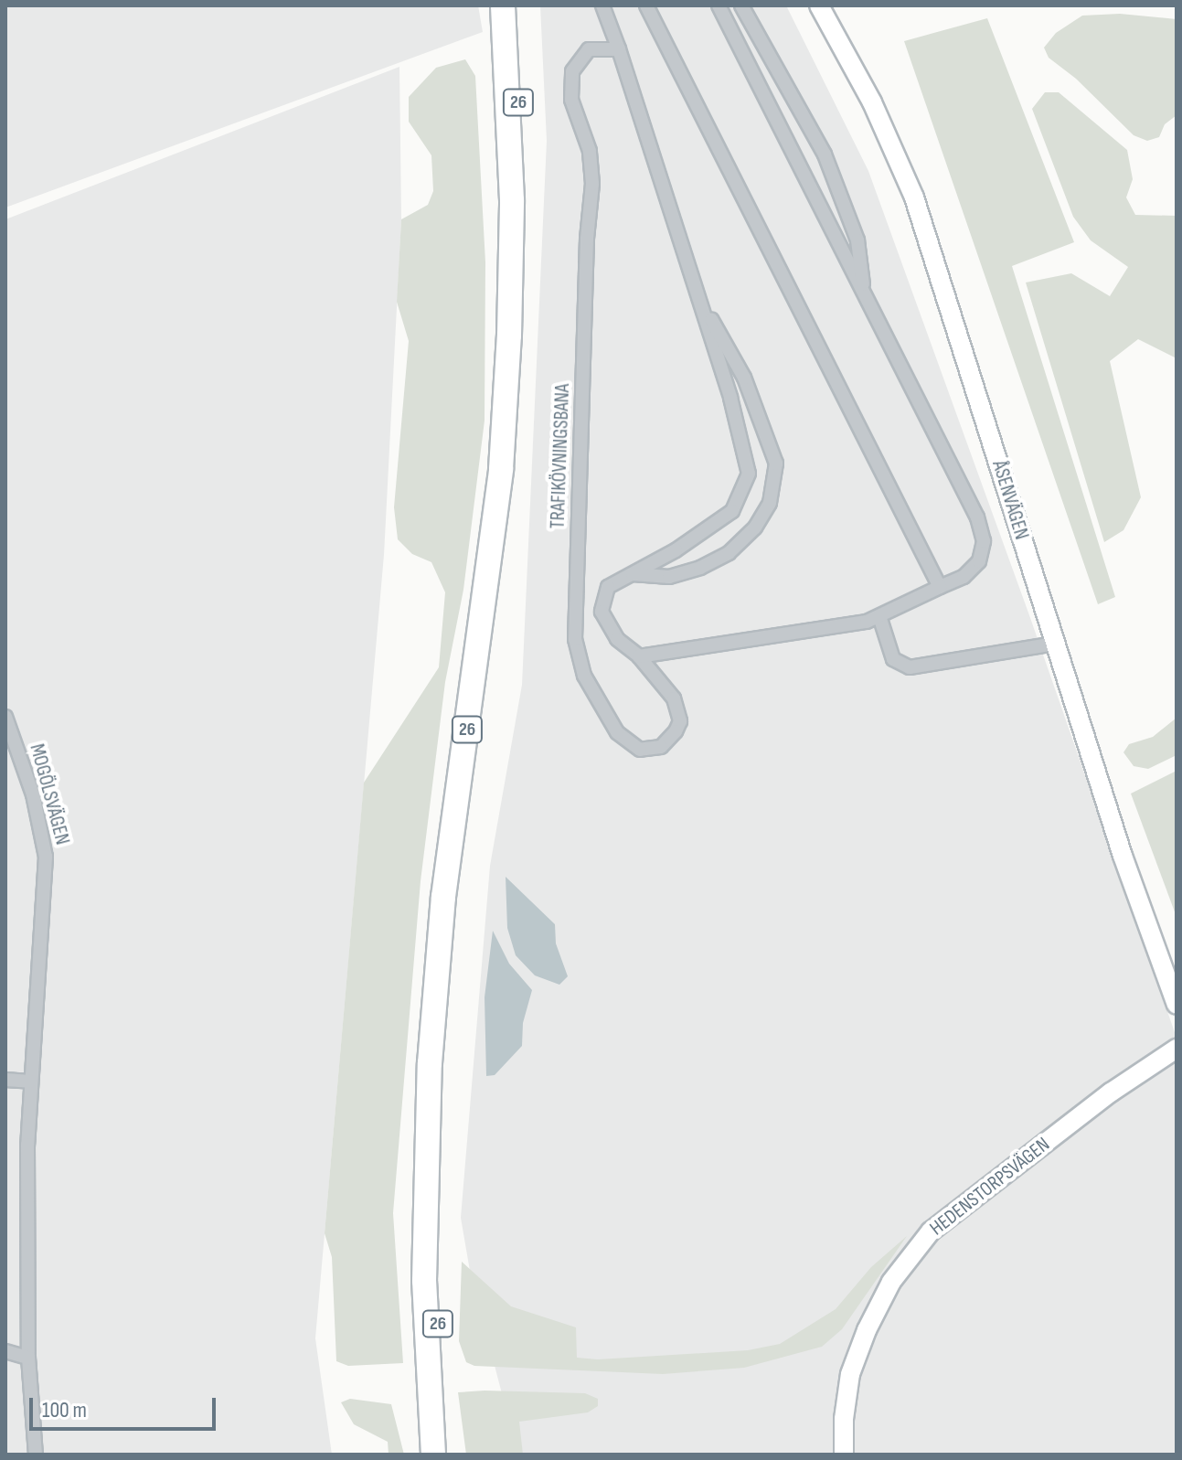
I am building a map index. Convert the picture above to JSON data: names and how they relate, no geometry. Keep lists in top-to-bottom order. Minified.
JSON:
{"streets":{"highway":["26"],"street":["TRAFIKÖVNINGSBANA","ÅSENVÄGEN","MOGÖLSVÄGEN","HEDENSTORPSVÄGEN"]},"scale_bar":"100 m"}
